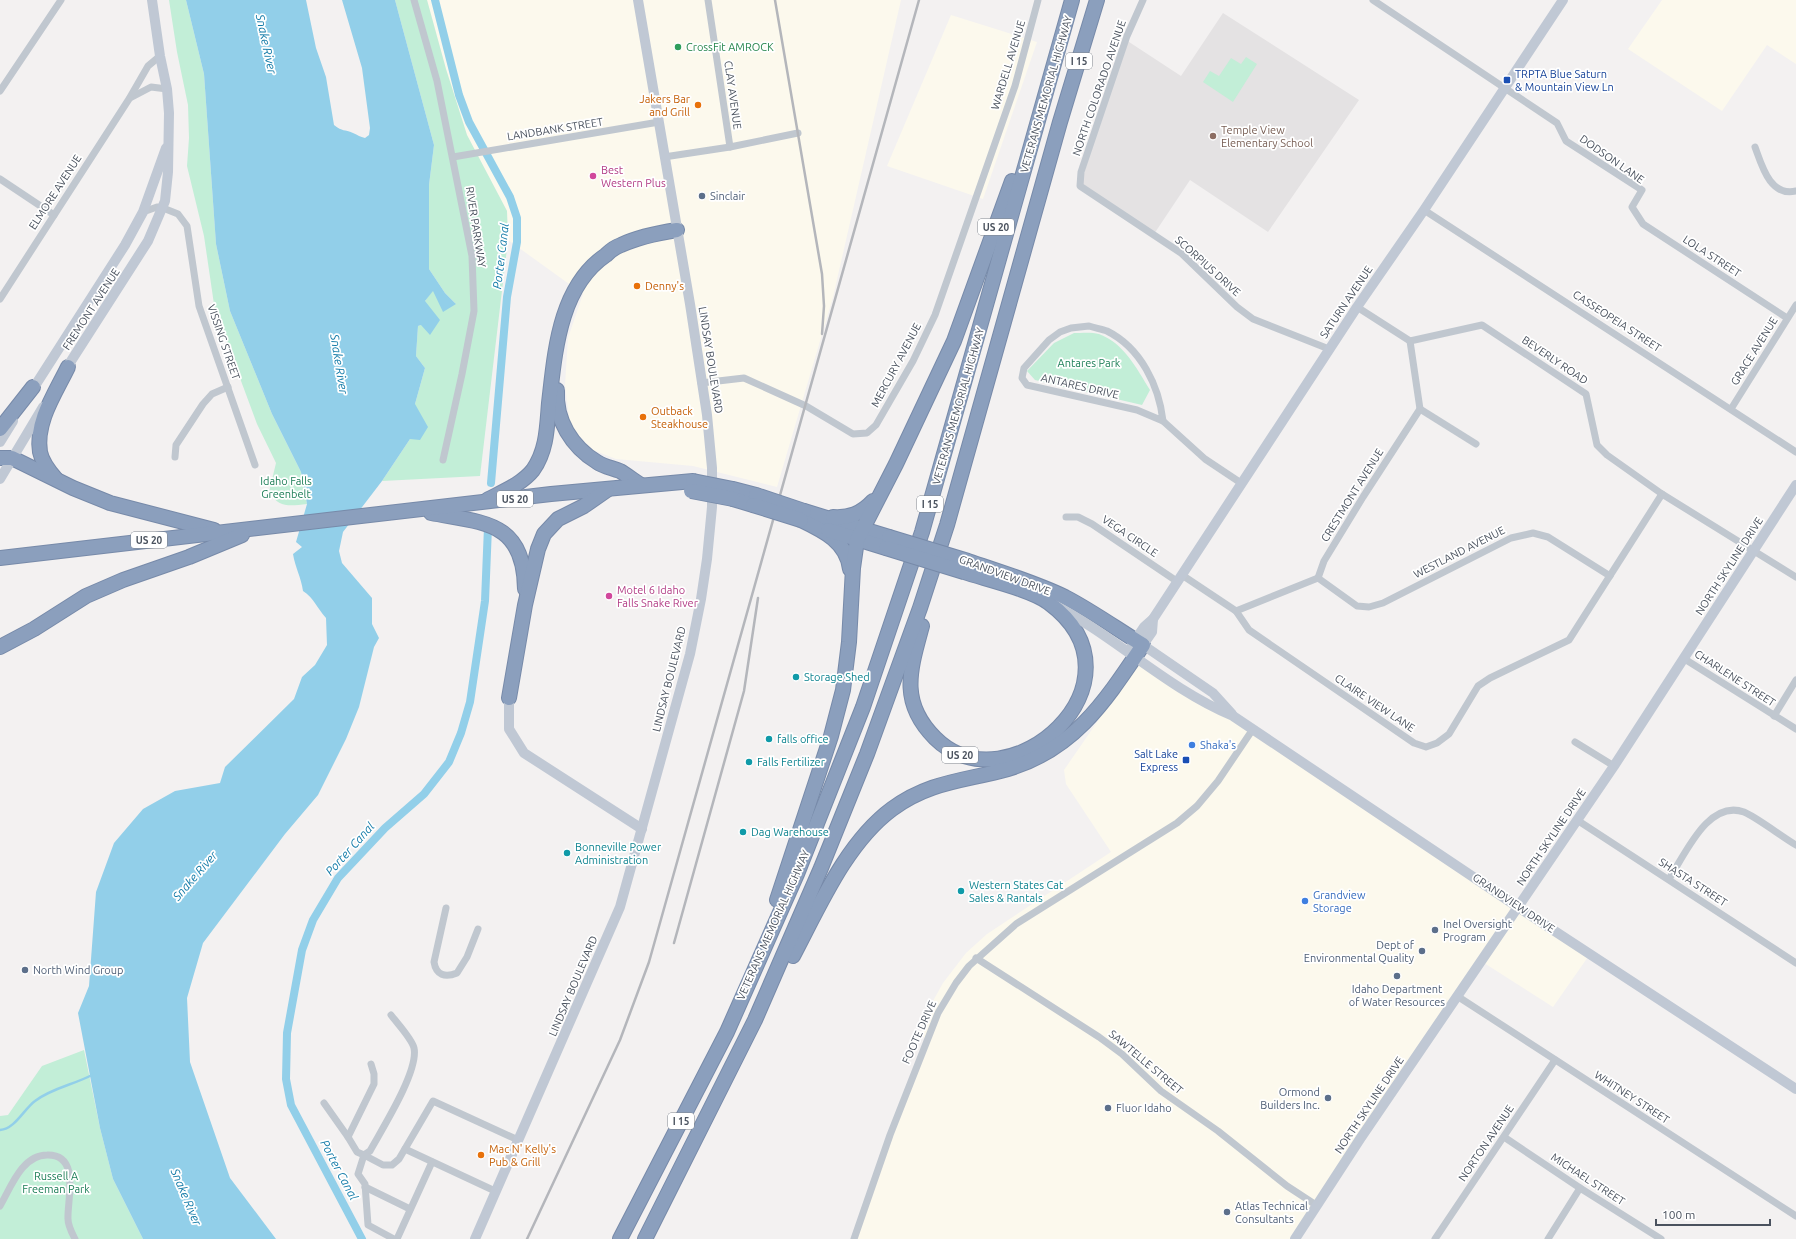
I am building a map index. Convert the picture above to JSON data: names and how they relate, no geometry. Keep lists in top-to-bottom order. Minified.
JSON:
{"streets":{"highway":["I 15","VETERANS MEMORIAL HIGHWAY","US 20","GRANDVIEW DRIVE"],"street":["WARDELL AVENUE","NORTH COLORADO AVENUE","CLAY AVENUE","LANDBANK STREET","DODSON LANE","ELMORE AVENUE","RIVER PARKWAY","LOLA STREET","SCORPIUS DRIVE","SATURN AVENUE","FREMONT AVENUE","CASSEOPEIA STREET","VISSING STREET","GRACE AVENUE","LINDSAY BOULEVARD","BEVERLY ROAD","MERCURY AVENUE","ANTARES DRIVE","CRESTMONT AVENUE","VEGA CIRCLE","WESTLAND AVENUE","NORTH SKYLINE DRIVE","CHARLENE STREET","CLAIRE VIEW LANE","SHASTA STREET","FOOTE DRIVE","SAWTELLE STREET","WHITNEY STREET","NORTON AVENUE","MICHAEL STREET"]},"crossings":[["WARDELL AVENUE","MERCURY AVENUE"],["NORTH COLORADO AVENUE","SCORPIUS DRIVE"],["VETERANS MEMORIAL HIGHWAY","US 20"],["LANDBANK STREET","RIVER PARKWAY"],["LANDBANK STREET","LINDSAY BOULEVARD"],["DODSON LANE","LOLA STREET"],["DODSON LANE","SATURN AVENUE"],["ELMORE AVENUE","FREMONT AVENUE"],["US 20","GRANDVIEW DRIVE"],["LOLA STREET","GRACE AVENUE"],["SCORPIUS DRIVE","SATURN AVENUE"],["SATURN AVENUE","CASSEOPEIA STREET"],["SATURN AVENUE","ANTARES DRIVE"],["SATURN AVENUE","VEGA CIRCLE"],["SATURN AVENUE","GRANDVIEW DRIVE"],["SATURN AVENUE","CLAIRE VIEW LANE"],["FREMONT AVENUE","VISSING STREET"],["CASSEOPEIA STREET","GRACE AVENUE"],["LINDSAY BOULEVARD","MERCURY AVENUE"],["BEVERLY ROAD","NORTH SKYLINE DRIVE"],["BEVERLY ROAD","CLAIRE VIEW LANE"],["CRESTMONT AVENUE","WESTLAND AVENUE"],["VEGA CIRCLE","CLAIRE VIEW LANE"],["WESTLAND AVENUE","CLAIRE VIEW LANE"],["NORTH SKYLINE DRIVE","GRANDVIEW DRIVE"],["NORTH SKYLINE DRIVE","CHARLENE STREET"],["NORTH SKYLINE DRIVE","SHASTA STREET"],["NORTH SKYLINE DRIVE","SAWTELLE STREET"],["NORTH SKYLINE DRIVE","WHITNEY STREET"],["GRANDVIEW DRIVE","FOOTE DRIVE"],["FOOTE DRIVE","SAWTELLE STREET"],["WHITNEY STREET","NORTON AVENUE"],["NORTON AVENUE","MICHAEL STREET"]],"water":["Snake River","Porter Canal"],"parks":["Antares Park","Idaho Falls Greenbelt","Russell A Freeman Park"],"places":{"other":["CrossFit AMROCK","Jakers Bar and Grill","Temple View Elementary School","Best Western Plus","Sinclair","Denny's","Outback Steakhouse","Motel 6 Idaho Falls Snake River","Storage Shed","falls office","Shaka's","Falls Fertilizer","Dag Warehouse","Bonneville Power Administration","Western States Cat Sales & Rantals","Grandview Storage","Inel Oversight Program","Dept of Environmental Quality","North Wind Group","Idaho Department of Water Resources","Ormond Builders Inc.","Fluor Idaho","Mac N' Kelly's Pub & Grill","Atlas Technical Consultants"],"transit":["TRPTA Blue Saturn & Mountain View Ln","Salt Lake Express"]},"scale_bar":"100 m"}
